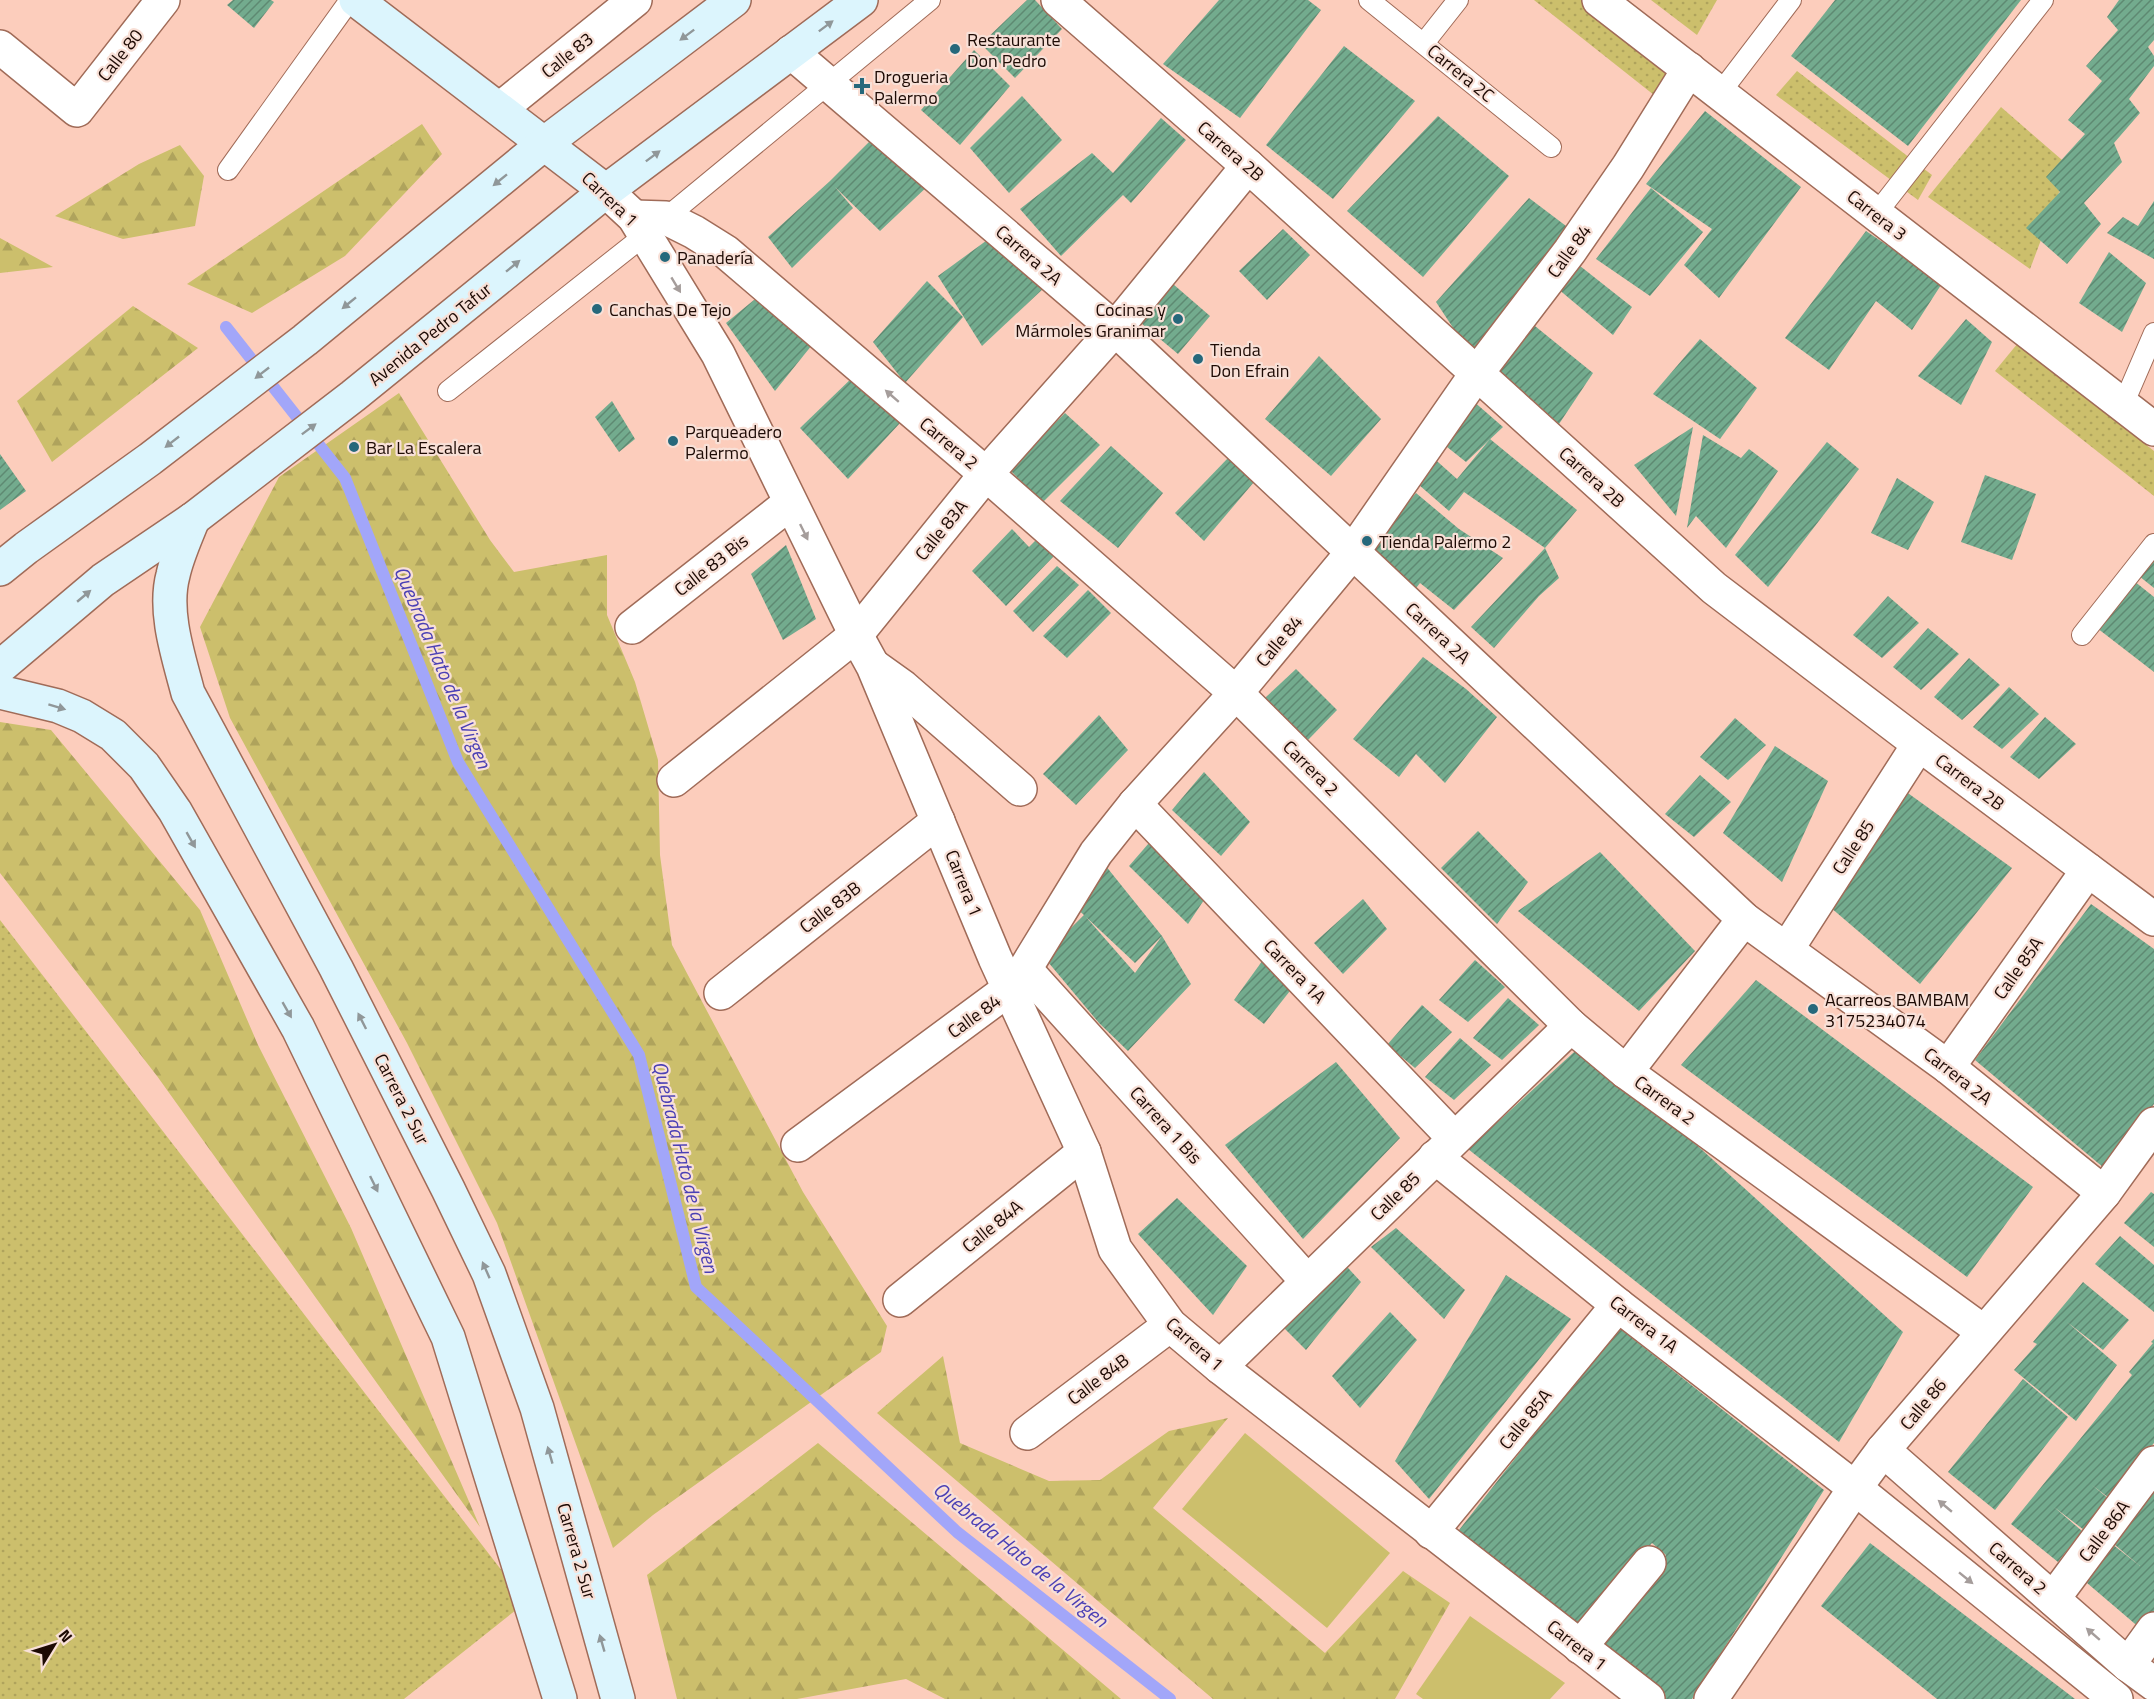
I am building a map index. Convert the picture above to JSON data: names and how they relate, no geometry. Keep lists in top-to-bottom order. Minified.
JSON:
{"streets":{"street":["Calle 80","Calle 83","Carrera 2B","Carrera 1","Carrera 3","Calle 84","Carrera 2A","Avenida Pedro Tafur","Carrera 2","Calle 83A","Calle 83 Bis","Calle 85","Calle 83B","Calle 85A","Carrera 1A","Carrera 2 Sur","Carrera 1 Bis","Calle 84A","Calle 84B","Calle 86","Calle 86A"],"lane":["Carrera 2C"]},"crossings":[["Calle 83","Carrera 1"],["Carrera 2B","Calle 84"],["Carrera 2B","Calle 83A"],["Carrera 2B","Calle 85"],["Carrera 2B","Calle 85A"],["Carrera 1","Calle 84"],["Carrera 1","Avenida Pedro Tafur"],["Carrera 1","Carrera 2"],["Carrera 1","Calle 83A"],["Carrera 1","Calle 83 Bis"],["Carrera 1","Calle 85"],["Carrera 1","Calle 83B"],["Carrera 1","Calle 85A"],["Carrera 1","Carrera 1 Bis"],["Carrera 1","Calle 84A"],["Carrera 1","Calle 84B"],["Carrera 3","Calle 84"],["Calle 84","Carrera 2A"],["Calle 84","Carrera 2"],["Calle 84","Carrera 1A"],["Calle 84","Carrera 1 Bis"],["Carrera 2A","Avenida Pedro Tafur"],["Carrera 2A","Calle 83A"],["Carrera 2A","Calle 85"],["Carrera 2A","Calle 85A"],["Carrera 2A","Calle 86"],["Avenida Pedro Tafur","Carrera 2 Sur"],["Carrera 2","Calle 83A"],["Carrera 2","Calle 85"],["Carrera 2","Calle 86"],["Carrera 2","Calle 86A"],["Calle 85","Carrera 1A"],["Calle 85","Carrera 1 Bis"],["Calle 85A","Carrera 1A"],["Carrera 1A","Calle 86"]],"water":["Quebrada Hato de la Virgen"],"places":{"other":["Restaurante Don Pedro","Panadería","Canchas De Tejo","Cocinas y Mármoles Granimar","Tienda Don Efrain","Parqueadero Palermo","Bar La Escalera","Tienda Palermo 2","Acarreos BAMBAM 3175234074"],"health":["Drogueria Palermo"]},"north":"top right"}
